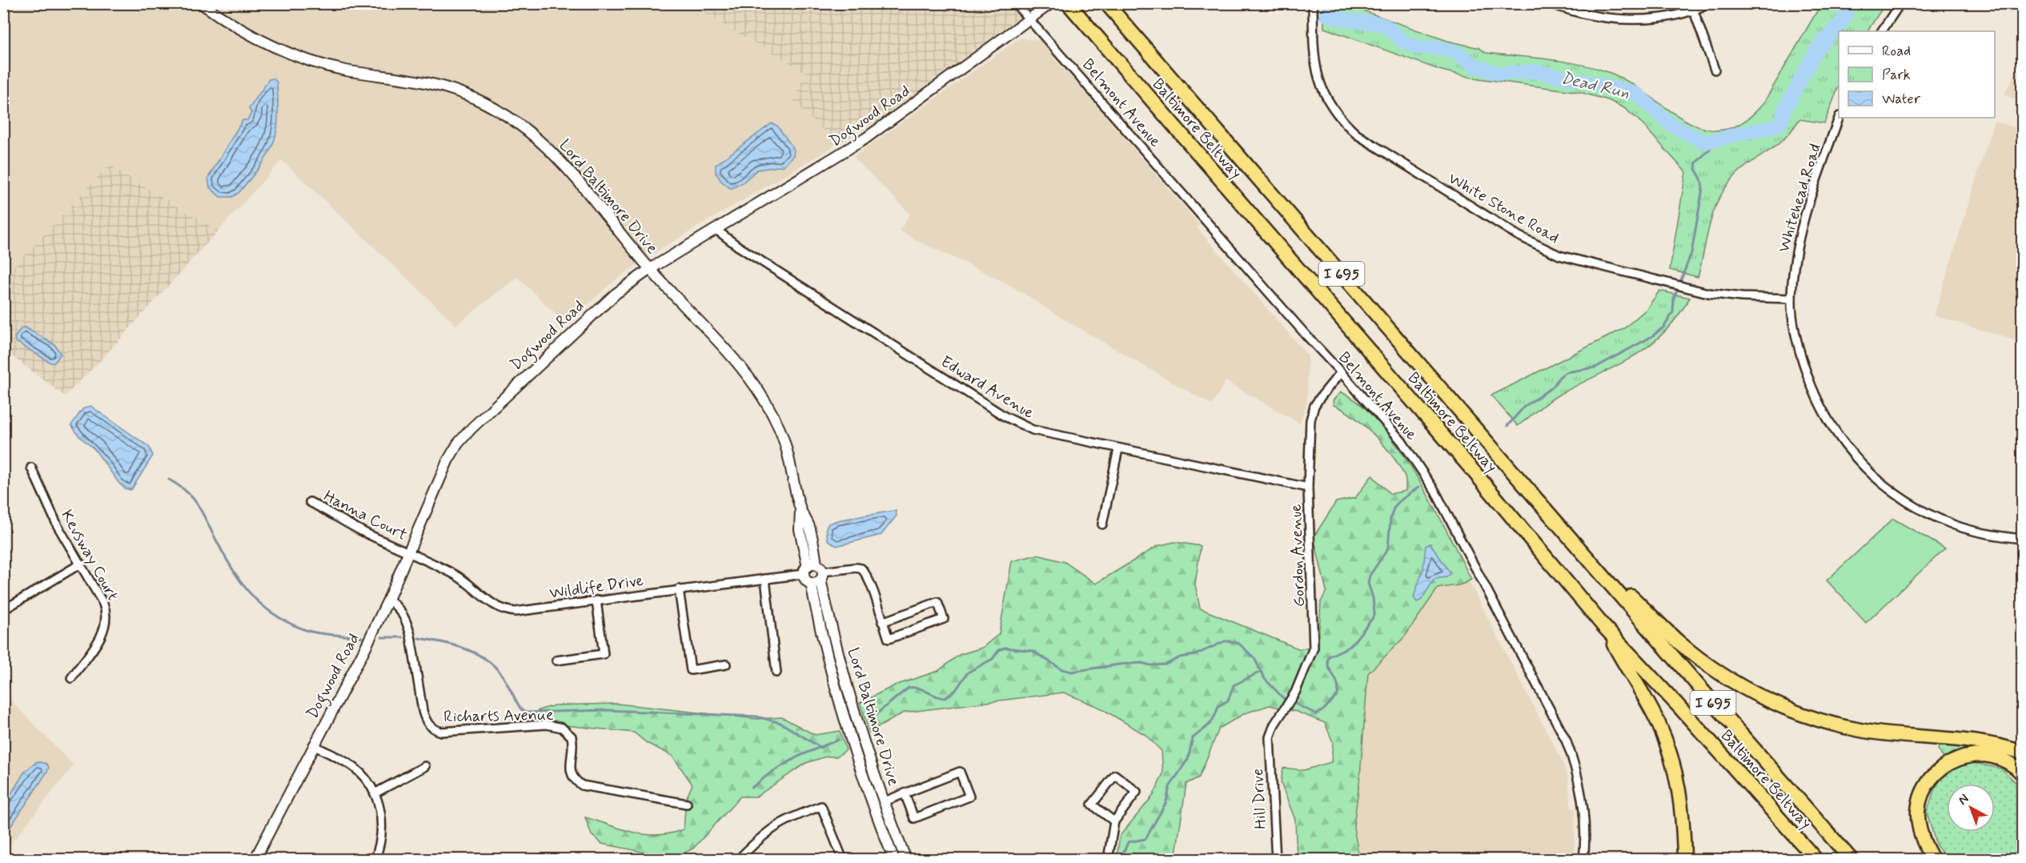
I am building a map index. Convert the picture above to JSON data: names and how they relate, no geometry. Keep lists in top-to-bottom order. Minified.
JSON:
{"streets":{"highway":["Baltimore Beltway","I 695"],"main road":["Dogwood Road","Lord Baltimore Drive"],"street":["Belmont Avenue","Whitehead Road","White Stone Road","Edward Avenue","Hanna Court","Kevsway Court","Gordon Avenue","Wildlife Drive","Richarts Avenue","Hill Drive"]},"crossings":[["Belmont Avenue","Dogwood Road"],["Belmont Avenue","Gordon Avenue"],["Dogwood Road","Lord Baltimore Drive"],["Dogwood Road","Edward Avenue"],["Dogwood Road","Hanna Court"],["Dogwood Road","Wildlife Drive"],["Dogwood Road","Richarts Avenue"],["Lord Baltimore Drive","Wildlife Drive"],["Whitehead Road","White Stone Road"],["Edward Avenue","Gordon Avenue"],["Hanna Court","Wildlife Drive"],["Gordon Avenue","Hill Drive"]],"water":["Dead Run"],"legend":["Road","Park","Water"],"north":"top left"}
